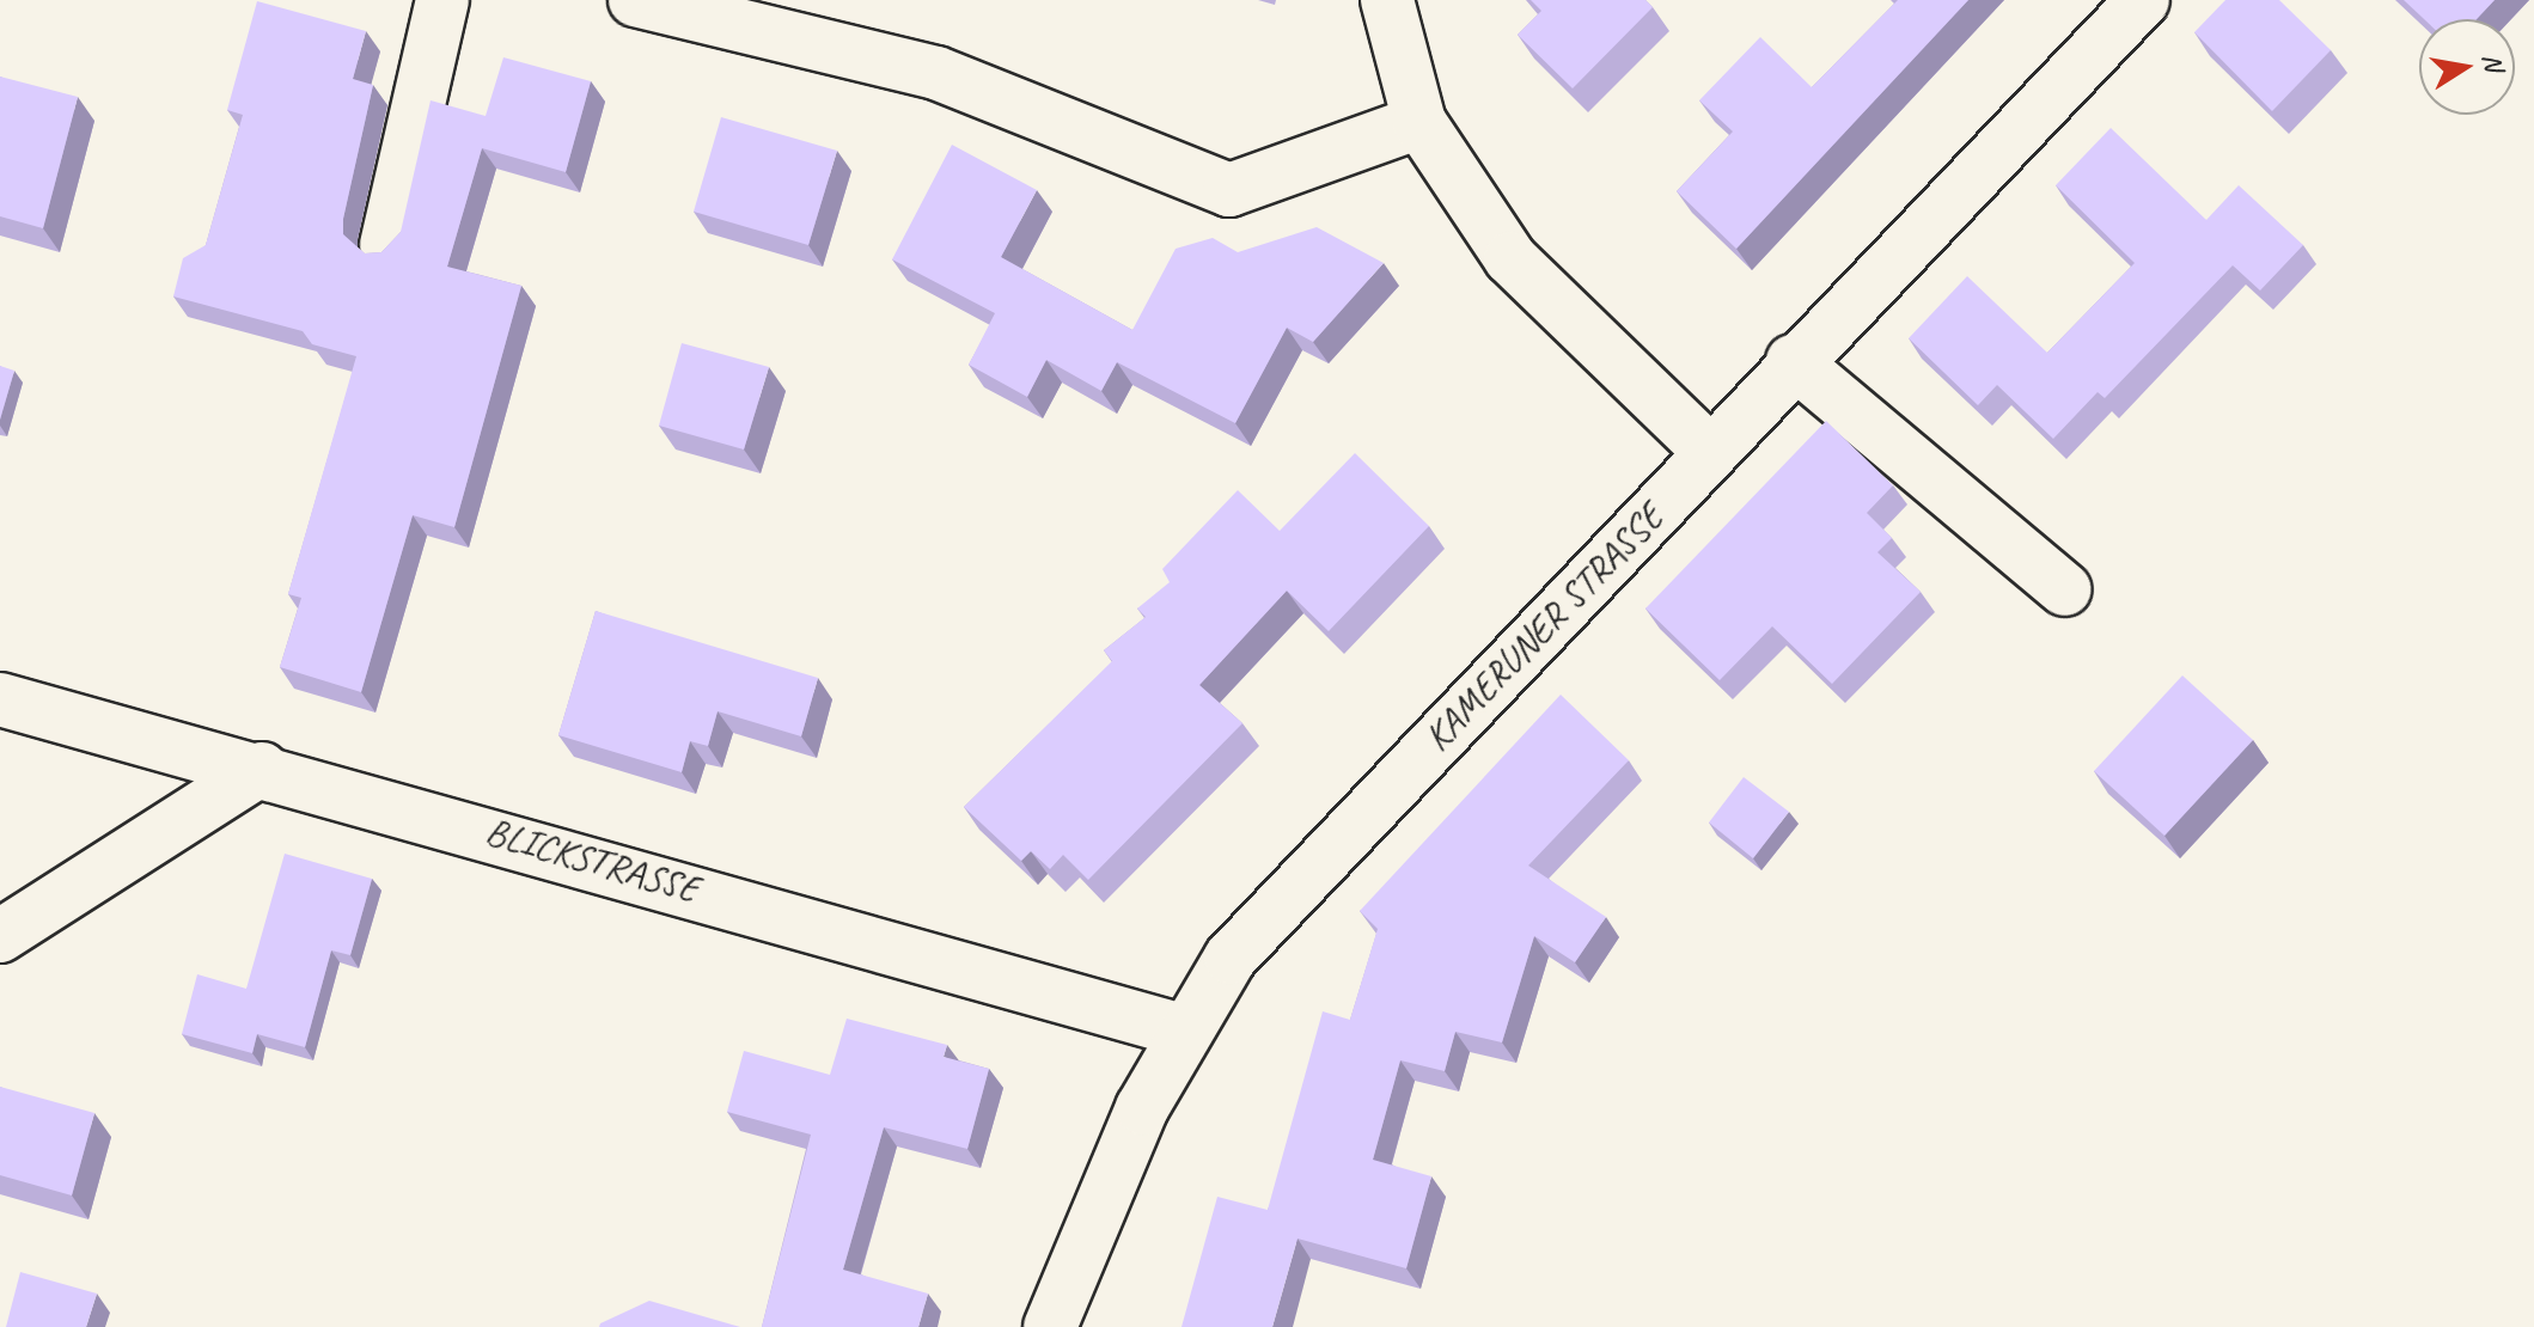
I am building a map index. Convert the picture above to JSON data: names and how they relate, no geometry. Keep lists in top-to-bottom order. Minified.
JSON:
{"streets":{"street":["KAMERUNER STRASSE","BLICKSTRASSE"]},"crossings":[["KAMERUNER STRASSE","BLICKSTRASSE"]],"north":"right"}
